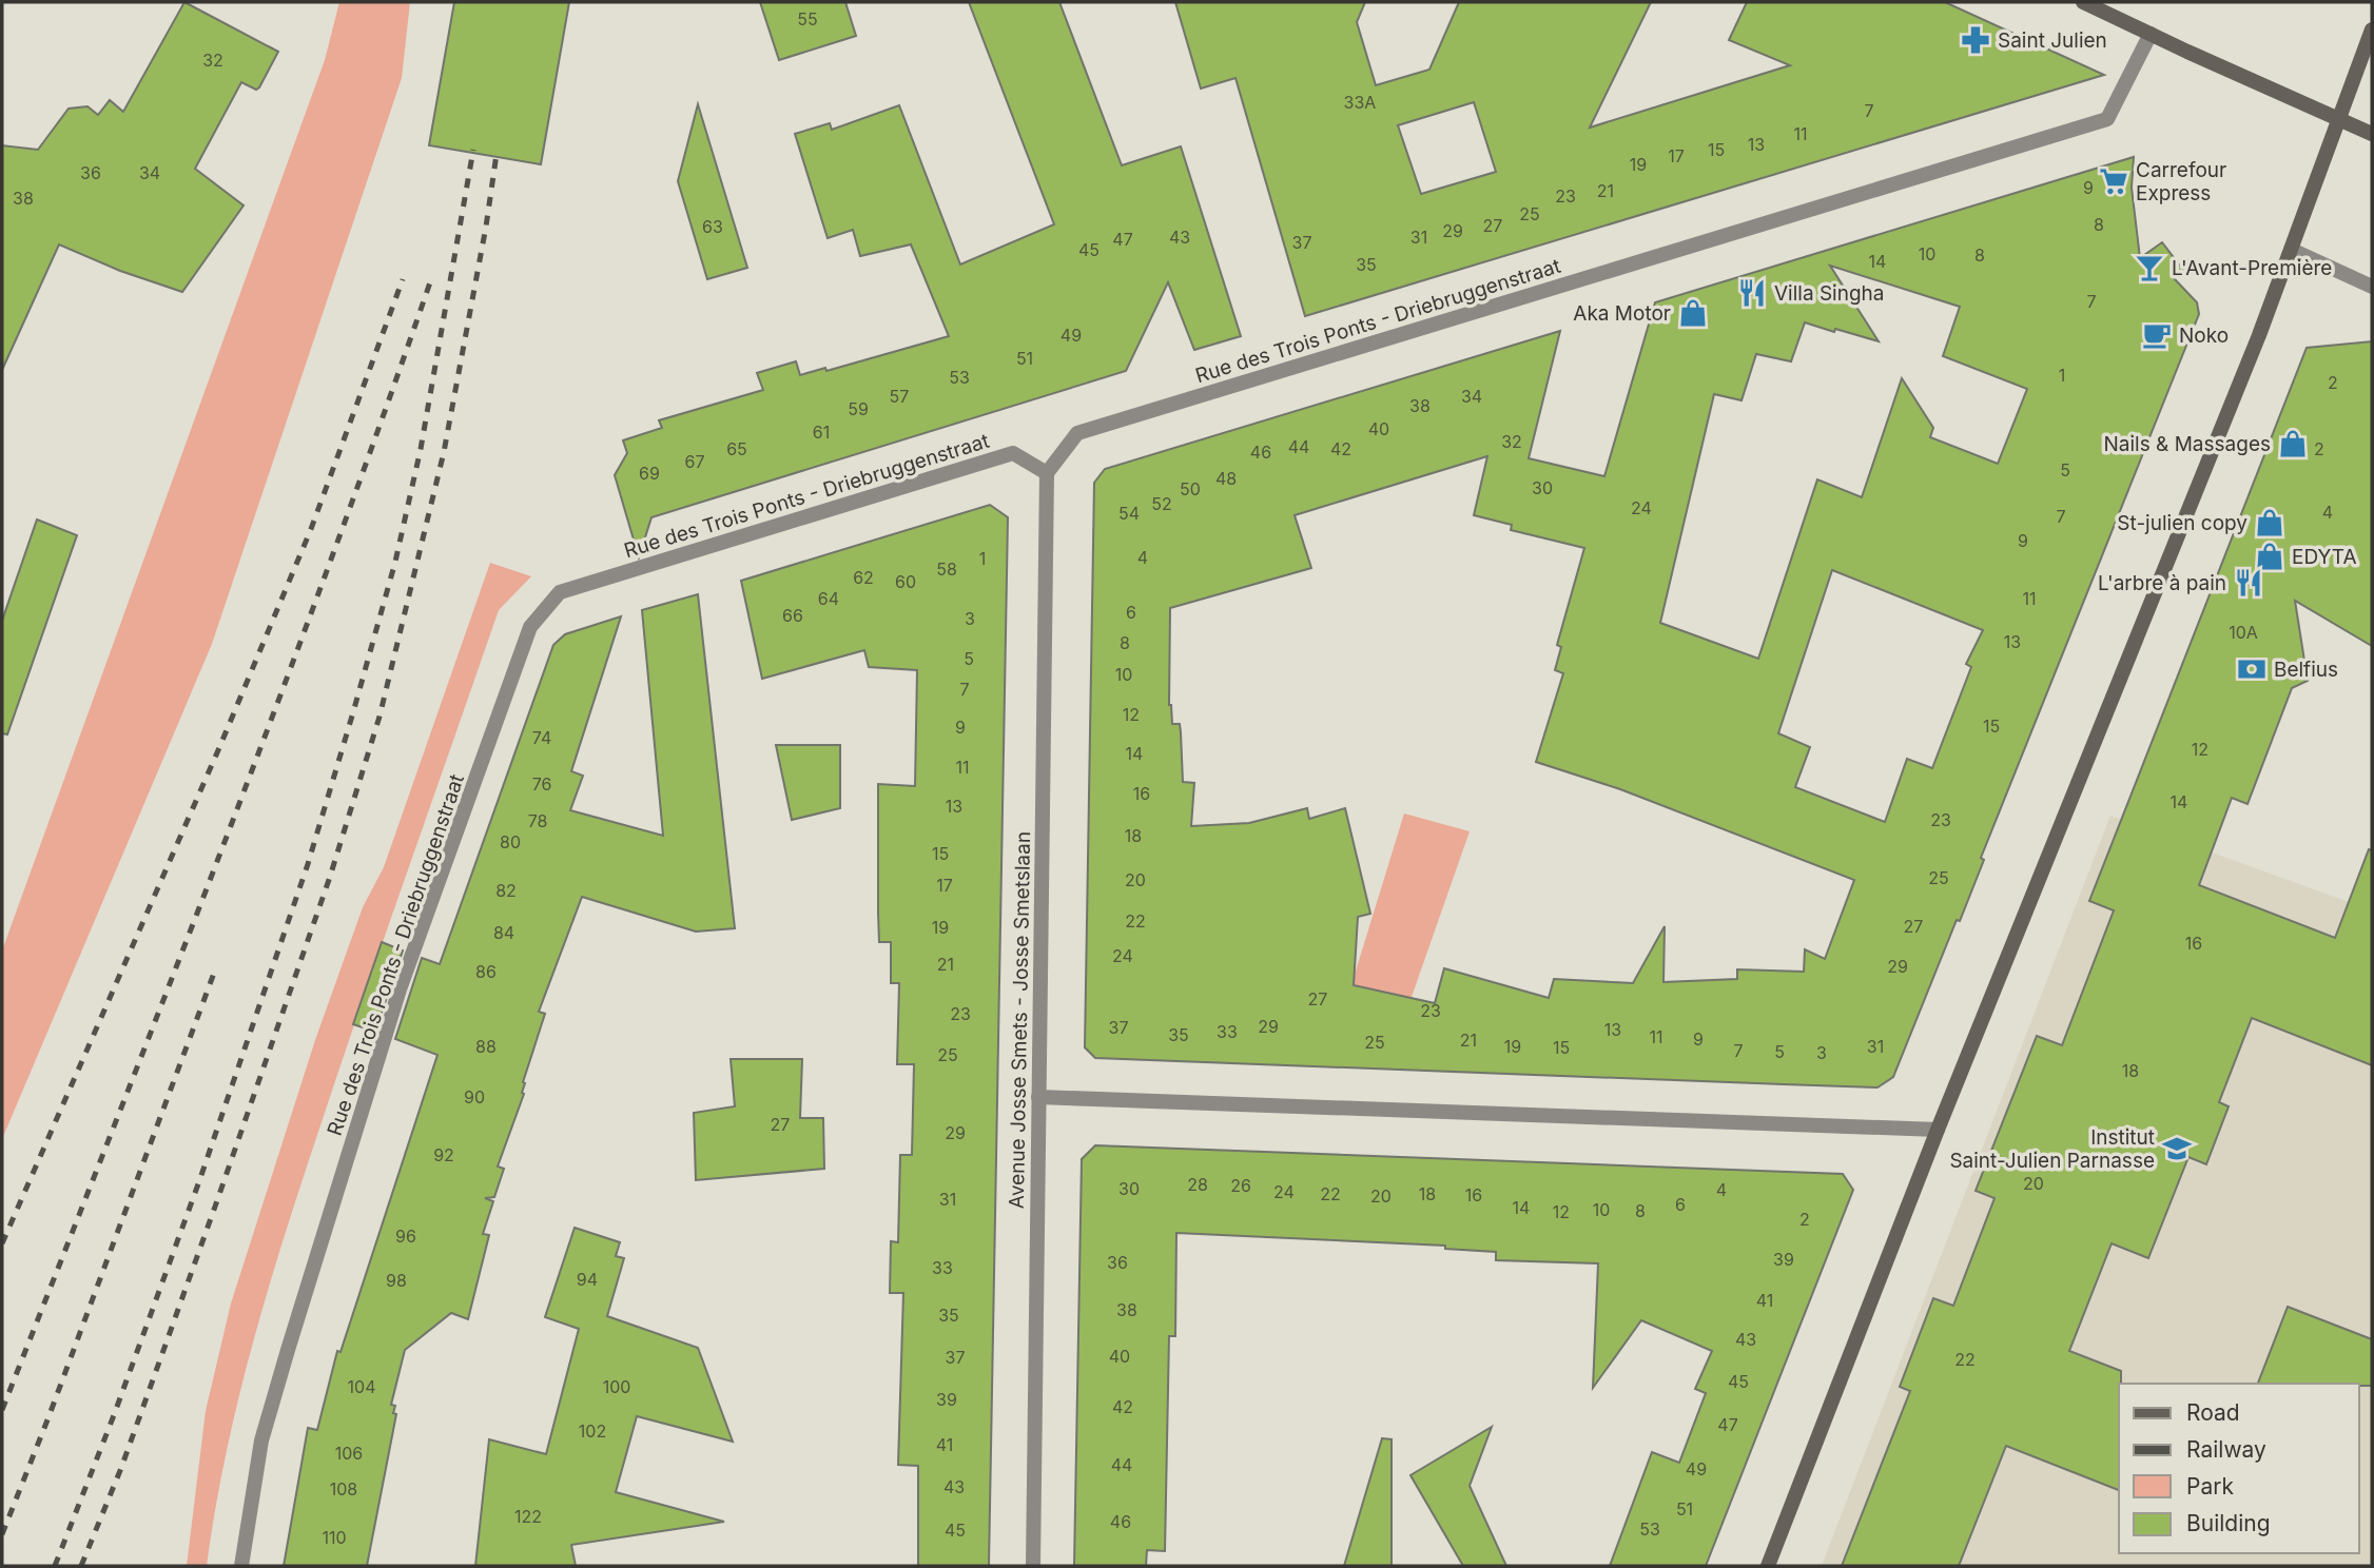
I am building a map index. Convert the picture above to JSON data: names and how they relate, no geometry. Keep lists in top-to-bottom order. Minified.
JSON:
{"streets":{"street":["Rue des Trois Ponts - Driebruggenstraat","Avenue Josse Smets - Josse Smetslaan"]},"crossings":[["Rue des Trois Ponts - Driebruggenstraat","Avenue Josse Smets - Josse Smetslaan"]],"places":{"pharmacy":["Saint Julien"],"supermarket":["Carrefour Express"],"bar":["L'Avant-Première"],"restaurant":["Villa Singha","L'arbre à pain"],"shop":["Aka Motor","Nails & Massages","St-julien copy","EDYTA"],"cafe":["Noko"],"bank":["Belfius"],"school or university":["Institut Saint-Julien Parnasse"]},"house_numbers":["55","32","33A","7","11","13","15","17","19","36","34","9","21","23","38","25","8","27","63","29","43","31","47","37","45","10","8","14","35","7","49","51","1","53","2","57","34","38","59","40","61","32","44","65","42","2","46","67","5","69","48","30","50","52","24","4","54","7","9","4","1","58","62","60","64","11","6","66","3","10A","13","8","5","10","7","12","15","9","74","12","14","11","76","16","14","13","23","78","18","80","15","25","20","17","82","22","27","19","84","16","24","21","29","86","27","23","23","29","37","13","33","35","11","9","21","25","88","19","31","15","7","5","3","25","18","90","27","29","92","20","28","26","30","4","24","22","18","16","20","31","6","14","10","8","12","2","96","39","36","33","94","98","41","38","35","43","40","37","22","45","104","100","39","42","47","102","41","106","44","49","43","108","51","122","46","53","45","110"],"legend":["Road","Railway","Park","Building"]}
